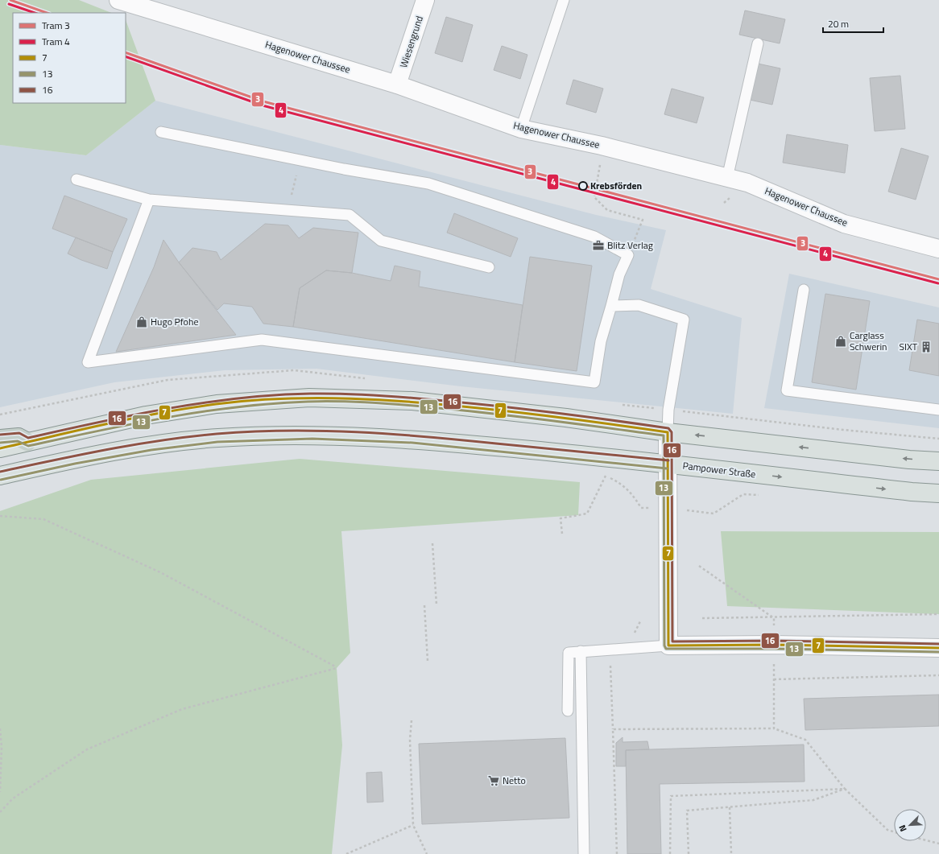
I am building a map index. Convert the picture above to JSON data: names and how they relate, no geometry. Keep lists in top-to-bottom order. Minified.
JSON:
{"streets":{"main road":["Pampower Straße"],"street":["Wiesengrund","Hagenower Chaussee"]},"crossings":[["Wiesengrund","Hagenower Chaussee"]],"places":{"other":["Krebsförden"],"office":["Blitz Verlag"],"shop":["Hugo Pfohe","Carglass Schwerin"],"building":["SIXT"],"supermarket":["Netto"]},"lines":["tram line 3","tram line 4","transit line 16","transit line 7","transit line 13"],"legend":["Tram 3","Tram 4","7","13","16"],"scale_bar":"20 m","north":"bottom left"}
